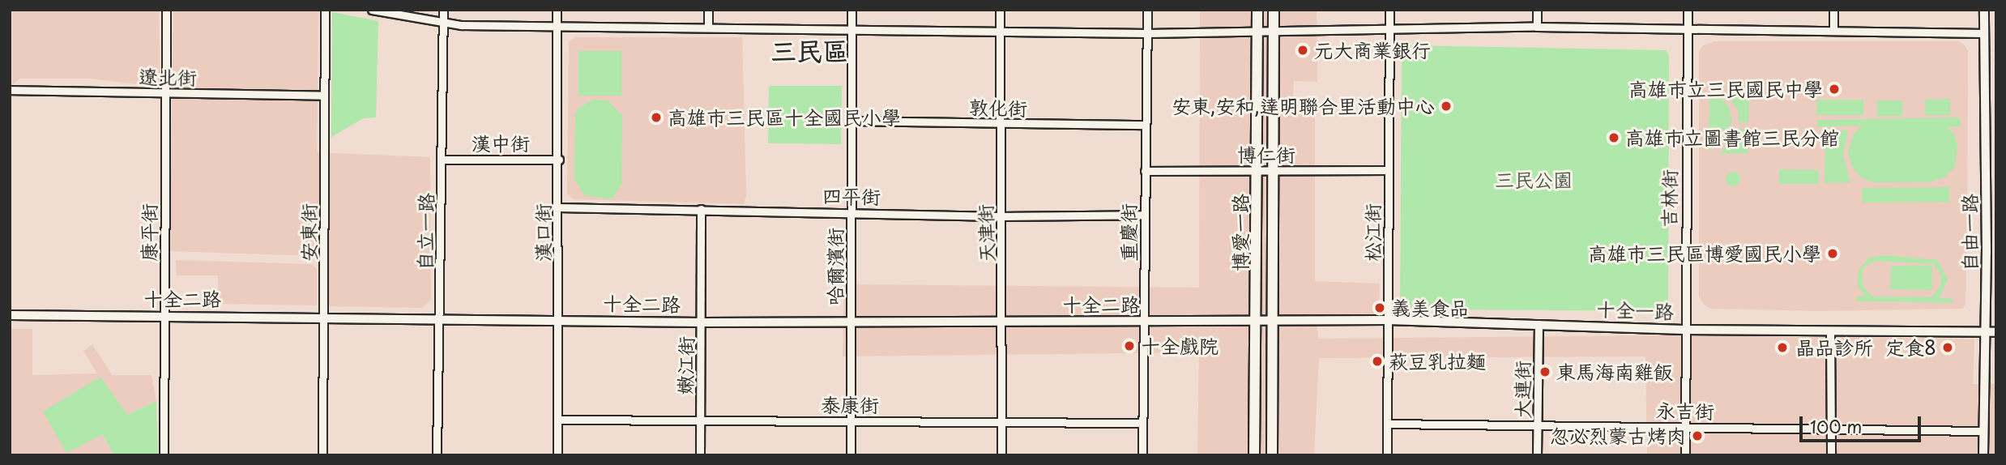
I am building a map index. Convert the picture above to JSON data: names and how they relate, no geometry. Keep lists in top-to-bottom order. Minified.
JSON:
{"streets":{"main road":["博愛一路"],"street":["遼北街","敦化街","漢中街","博仁街","四平街","吉林街","自立一路","康平街","安東街","漢口街","重慶街","松江街","自由一路","天津街","哈爾濱街","十全二路","十全一路","嫩江街","大連街","泰康街","永吉街"]},"crossings":[["遼北街","康平街"],["遼北街","安東街"],["敦化街","重慶街"],["敦化街","天津街"],["敦化街","哈爾濱街"],["漢中街","自立一路"],["漢中街","漢口街"],["博仁街","重慶街"],["博仁街","博愛一路"],["博仁街","松江街"],["四平街","漢口街"],["四平街","重慶街"],["四平街","天津街"],["四平街","哈爾濱街"],["四平街","嫩江街"],["吉林街","十全一路"],["吉林街","永吉街"],["自立一路","十全二路"],["康平街","十全二路"],["安東街","十全二路"],["漢口街","十全二路"],["漢口街","泰康街"],["重慶街","十全二路"],["重慶街","泰康街"],["博愛一路","十全二路"],["博愛一路","十全一路"],["松江街","十全一路"],["松江街","永吉街"],["自由一路","十全一路"],["自由一路","永吉街"],["天津街","十全二路"],["天津街","泰康街"],["哈爾濱街","十全二路"],["哈爾濱街","泰康街"],["十全二路","十全一路"],["十全二路","嫩江街"],["十全一路","大連街"],["嫩江街","泰康街"],["大連街","永吉街"]],"districts":["三民區"],"parks":["三民公園"],"places":["元大商業銀行","高雄市立三民國民中學","安東,安和,達明聯合里活動中心","高雄市三民區十全國民小學","高雄市立圖書館三民分館","高雄市三民區博愛國民小學","義美食品","十全戲院","晶品診所","定食8","萩豆乳拉麵","東馬海南雞飯","忽必烈蒙古烤肉"],"scale_bar":"100 m"}
